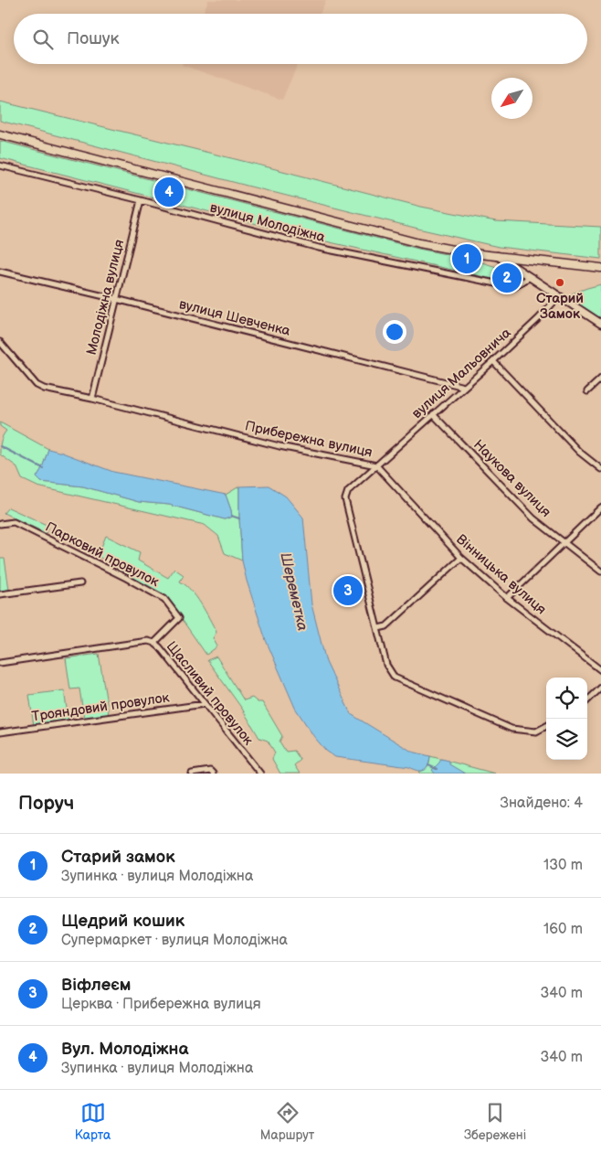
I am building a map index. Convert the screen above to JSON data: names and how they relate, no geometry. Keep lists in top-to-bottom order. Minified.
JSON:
{"streets":{"street":["вулиця Молодіжна","Молодіжна вулиця","вулиця Шевченка","вулиця Мальовнича","Прибережна вулиця","Наукова вулиця","Парковий провулок","Вінницька вулиця","Щасливий провулок","Трояндовий провулок"]},"crossings":[["вулиця Молодіжна","Молодіжна вулиця"],["Молодіжна вулиця","вулиця Шевченка"],["Молодіжна вулиця","Прибережна вулиця"],["вулиця Шевченка","вулиця Мальовнича"],["вулиця Мальовнича","Прибережна вулиця"],["вулиця Мальовнича","Наукова вулиця"],["вулиця Мальовнича","Вінницька вулиця"],["Прибережна вулиця","Вінницька вулиця"],["Парковий провулок","Щасливий провулок"],["Щасливий провулок","Трояндовий провулок"]],"water":["Шереметка"],"places":["Старий Замок"],"north":"bottom left","page":{"search":"Пошук","pins":["4","1","2","3"],"heading":["Поруч","Знайдено: 4"],"list":[{"mark":"1","name":"Старий замок","note":"Зупинка · вулиця Молодіжна","value":"130 m"},{"mark":"2","name":"Щедрий кошик","note":"Супермаркет · вулиця Молодіжна","value":"160 m"},{"mark":"3","name":"Віфлеєм","note":"Церква · Прибережна вулиця","value":"340 m"},{"mark":"4","name":"Вул. Молодіжна","note":"Зупинка · вулиця Молодіжна","value":"340 m"}],"nav":["Карта","Маршрут","Збережені"]}}
